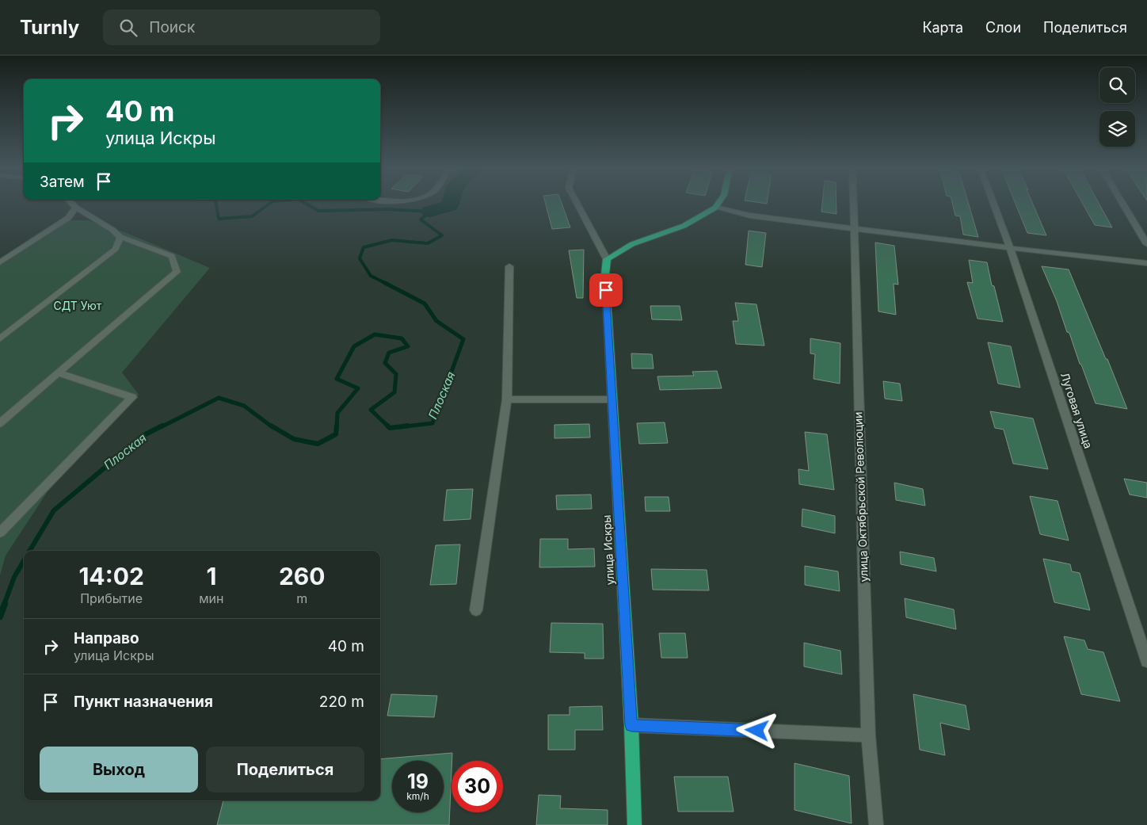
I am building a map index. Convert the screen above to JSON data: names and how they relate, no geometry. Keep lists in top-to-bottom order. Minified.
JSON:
{"streets":{"main road":["улица Искры"],"street":["Луговая улица","улица Октябрьской Революции"]},"water":["Плоская"],"parks":["СДТ Уют"],"page":{"header":"Turnly","search":"Поиск","nav":["Карта","Слои","Поделиться"],"turn":["40 m","улица Искры"],"then":"Затем","eta":["14:02","Прибытие","1","мин","260","m"],"list":[{"name":"Направо","note":"улица Искры","value":"40 m"},{"name":"Пункт назначения","value":"220 m"}],"buttons":["Выход","Поделиться"],"speed":"19 km/h","limit":"30"}}
